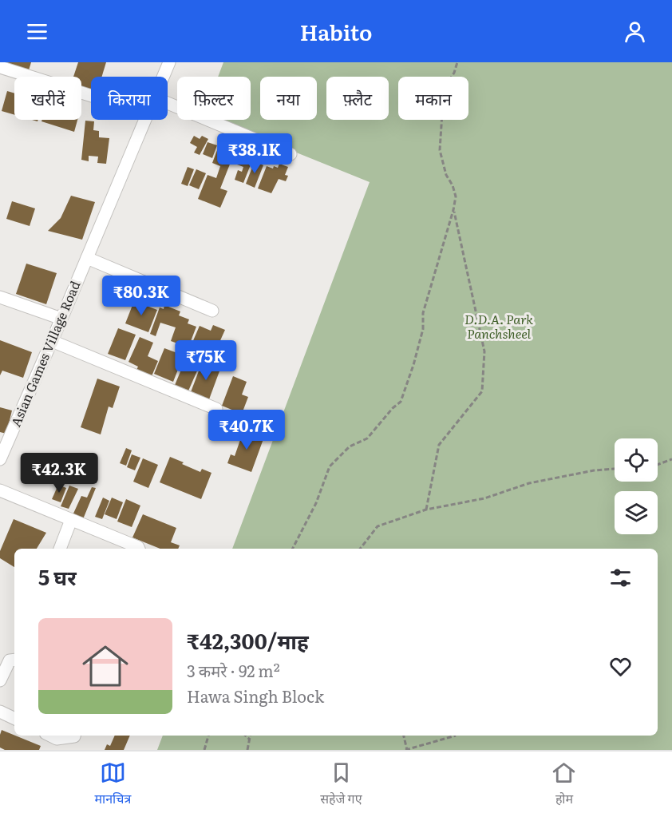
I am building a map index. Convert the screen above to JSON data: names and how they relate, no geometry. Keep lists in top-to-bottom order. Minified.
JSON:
{"streets":{"street":["Asian Games Village Road"]},"parks":["D.D.A. Park Panchsheel"],"page":{"header":"Habito","chip":["खरीदें","किराया","फ़िल्टर","नया","फ़्लैट","मकान"],"price":["₹38.1K","₹80.3K","₹75K","₹40.7K","₹42.3K"],"heading":"5 घर","list":[{"name":"₹42,300/माह","note":"3 कमरे · 92 m² · Hawa Singh Block"}],"tabs":["मानचित्र","सहेजे गए","होम"]}}
